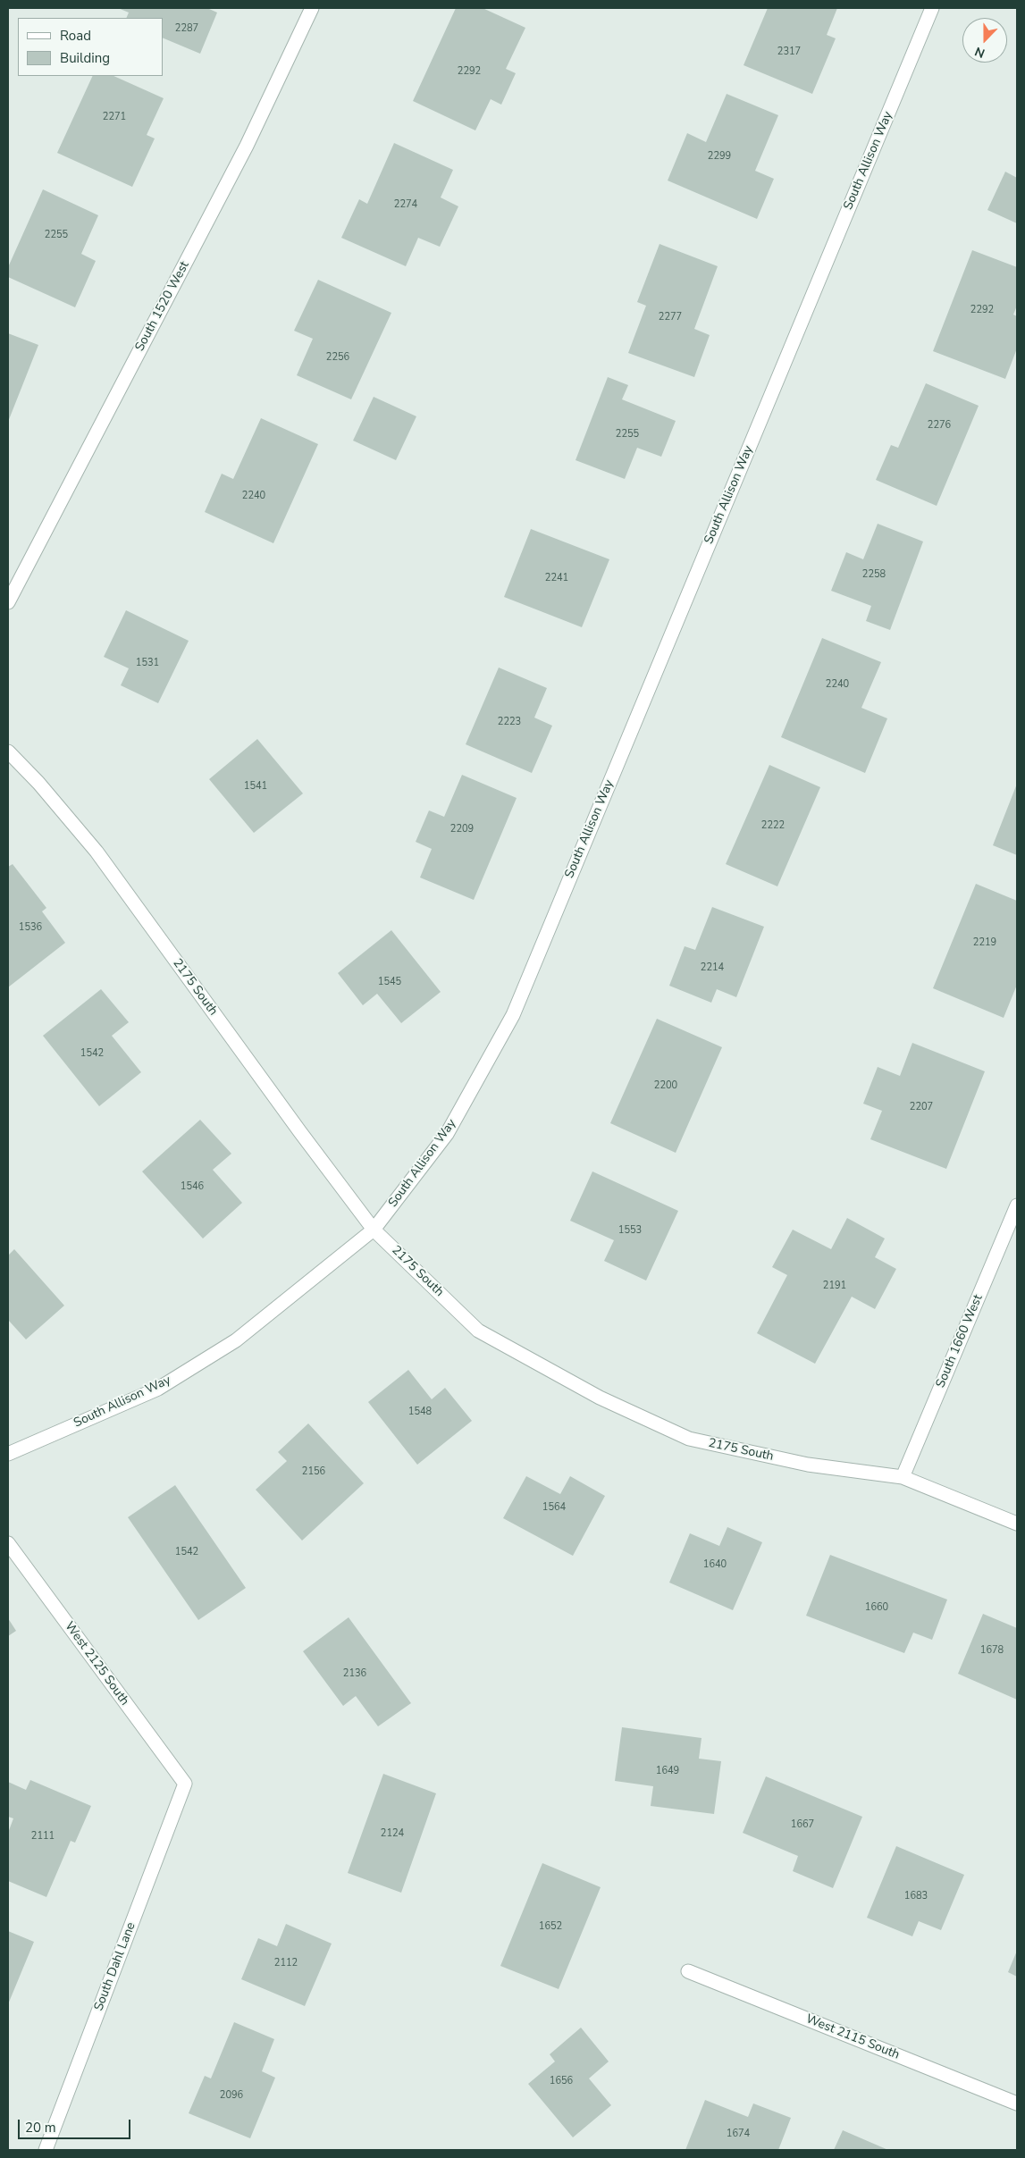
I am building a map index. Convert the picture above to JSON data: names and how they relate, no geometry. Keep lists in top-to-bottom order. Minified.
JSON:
{"streets":{"street":["South Allison Way","South 1520 West","2175 South","South 1660 West","West 2125 South","South Dahl Lane","West 2115 South"]},"crossings":[["South Allison Way","2175 South"],["2175 South","South 1660 West"],["West 2125 South","South Dahl Lane"]],"house_numbers":["2287","2317","2292","2271","2299","2274","2255","2292","2277","2256","2276","2255","2240","2258","2241","1531","2240","2223","1541","2222","2209","1536","2219","2214","1545","1542","2200","2207","1546","1553","2191","1548","2156","1564","1542","1640","1660","1678","2136","1649","1667","2124","2111","1683","1652","2112","1656","2096","1674"],"legend":["Road","Building"],"scale_bar":"20 m","north":"bottom"}
